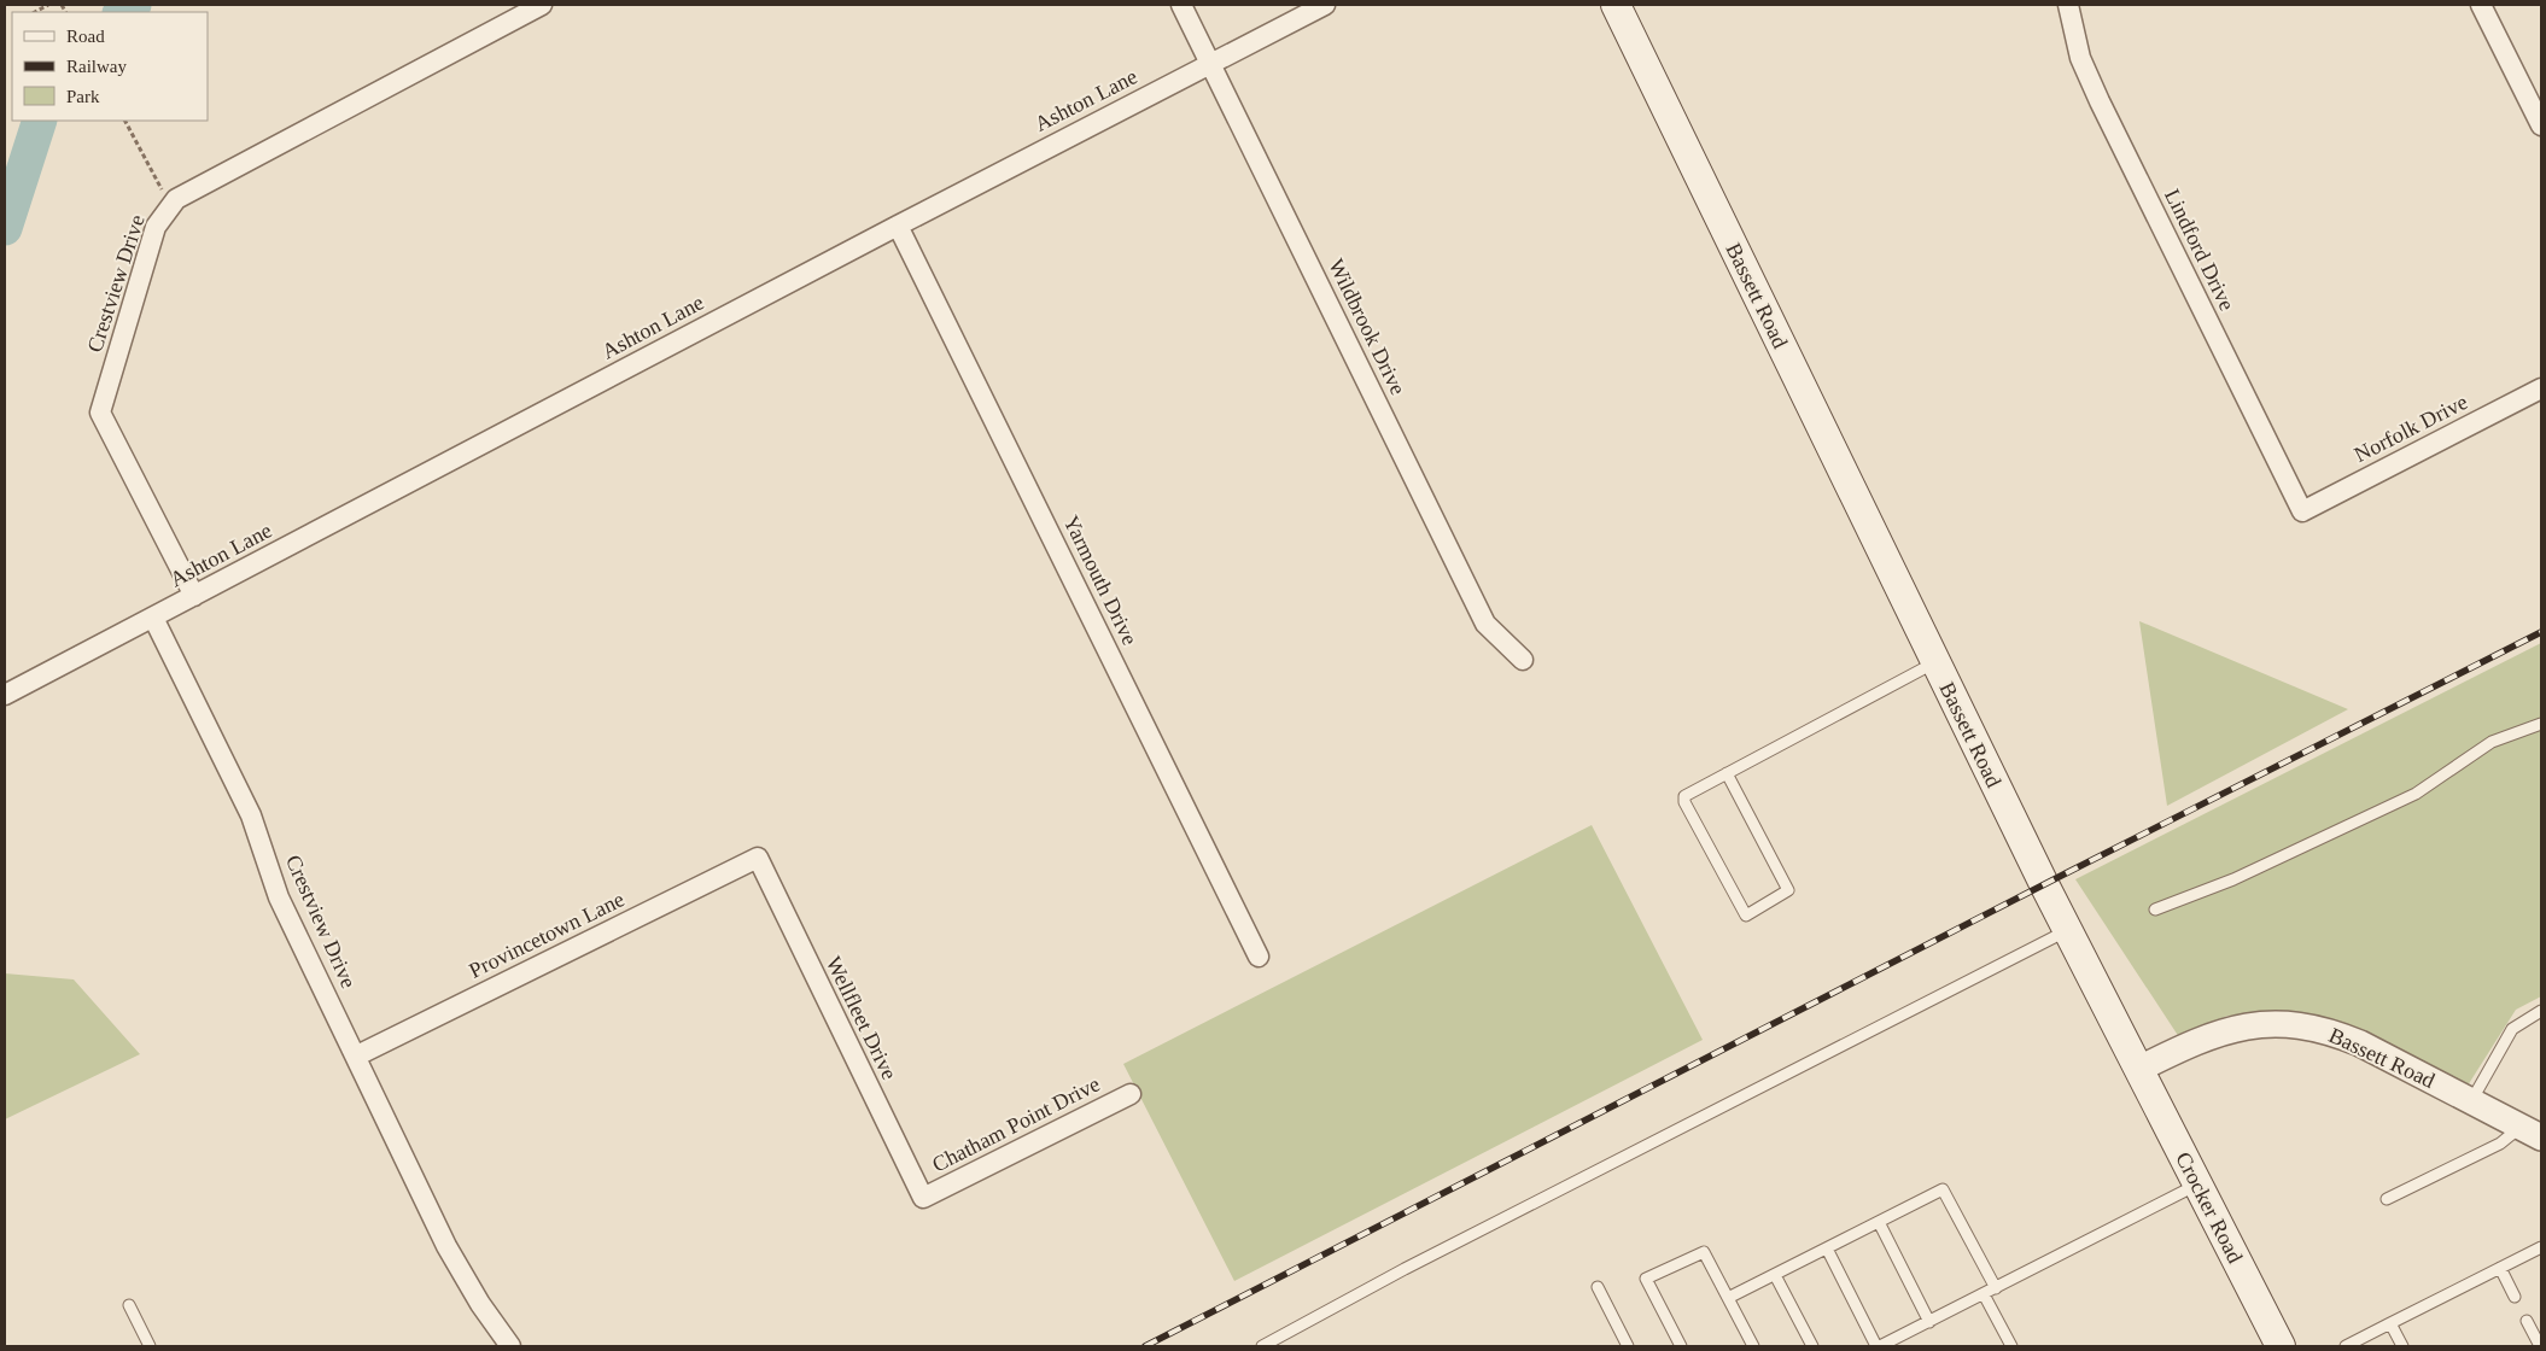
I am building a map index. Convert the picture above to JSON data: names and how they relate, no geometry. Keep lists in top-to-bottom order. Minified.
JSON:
{"streets":{"main road":["Bassett Road","Crocker Road"],"street":["Ashton Lane","Lindford Drive","Crestview Drive","Wildbrook Drive","Norfolk Drive","Yarmouth Drive","Provincetown Lane","Wellfleet Drive","Chatham Point Drive"]},"crossings":[["Ashton Lane","Crestview Drive"],["Ashton Lane","Wildbrook Drive"],["Ashton Lane","Yarmouth Drive"],["Lindford Drive","Norfolk Drive"],["Crestview Drive","Provincetown Lane"],["Bassett Road","Crocker Road"],["Provincetown Lane","Wellfleet Drive"],["Wellfleet Drive","Chatham Point Drive"]],"legend":["Road","Railway","Park"]}
